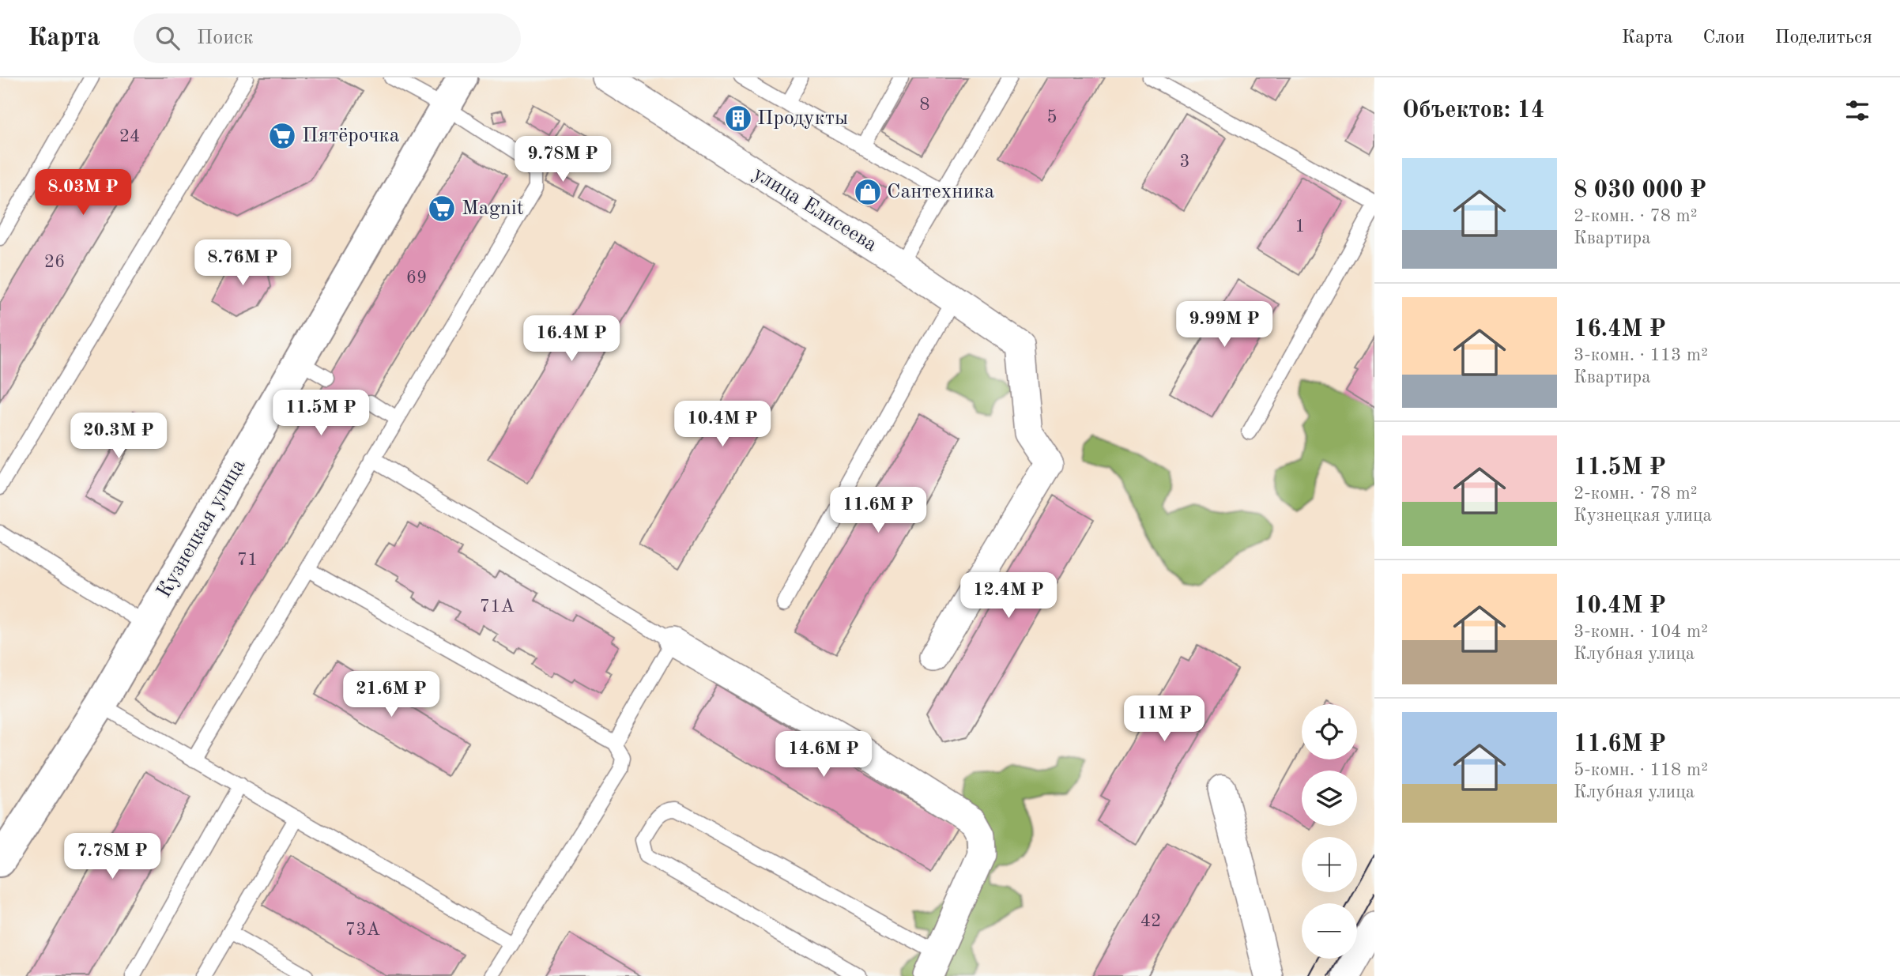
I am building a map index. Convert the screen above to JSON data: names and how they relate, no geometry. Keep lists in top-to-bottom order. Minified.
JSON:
{"streets":{"street":["улица Елисеева","Кузнецкая улица"]},"places":{"building":["Продукты"],"supermarket":["Пятёрочка","Magnit"],"shop":["Сантехника"]},"house_numbers":["8","5","24","3","1","26","69","71","71А","42","73А"],"page":{"header":"Карта","search":"Поиск","nav":["Карта","Слои","Поделиться"],"heading":"Объектов: 14","price":["9.78M ₽","8.03M ₽","8.76M ₽","9.99M ₽","16.4M ₽","11.5M ₽","10.4M ₽","20.3M ₽","11.6M ₽","12.4M ₽","21.6M ₽","11M ₽","14.6M ₽","7.78M ₽"],"list":[{"name":"8 030 000 ₽","note":"2-комн. · 78 m² · Квартира"},{"name":"16.4M ₽","note":"3-комн. · 113 m² · Квартира"},{"name":"11.5M ₽","note":"2-комн. · 78 m² · Кузнецкая улица"},{"name":"10.4M ₽","note":"3-комн. · 104 m² · Клубная улица"},{"name":"11.6M ₽","note":"5-комн. · 118 m² · Клубная улица"}],"map_buttons":["+","−"]}}
